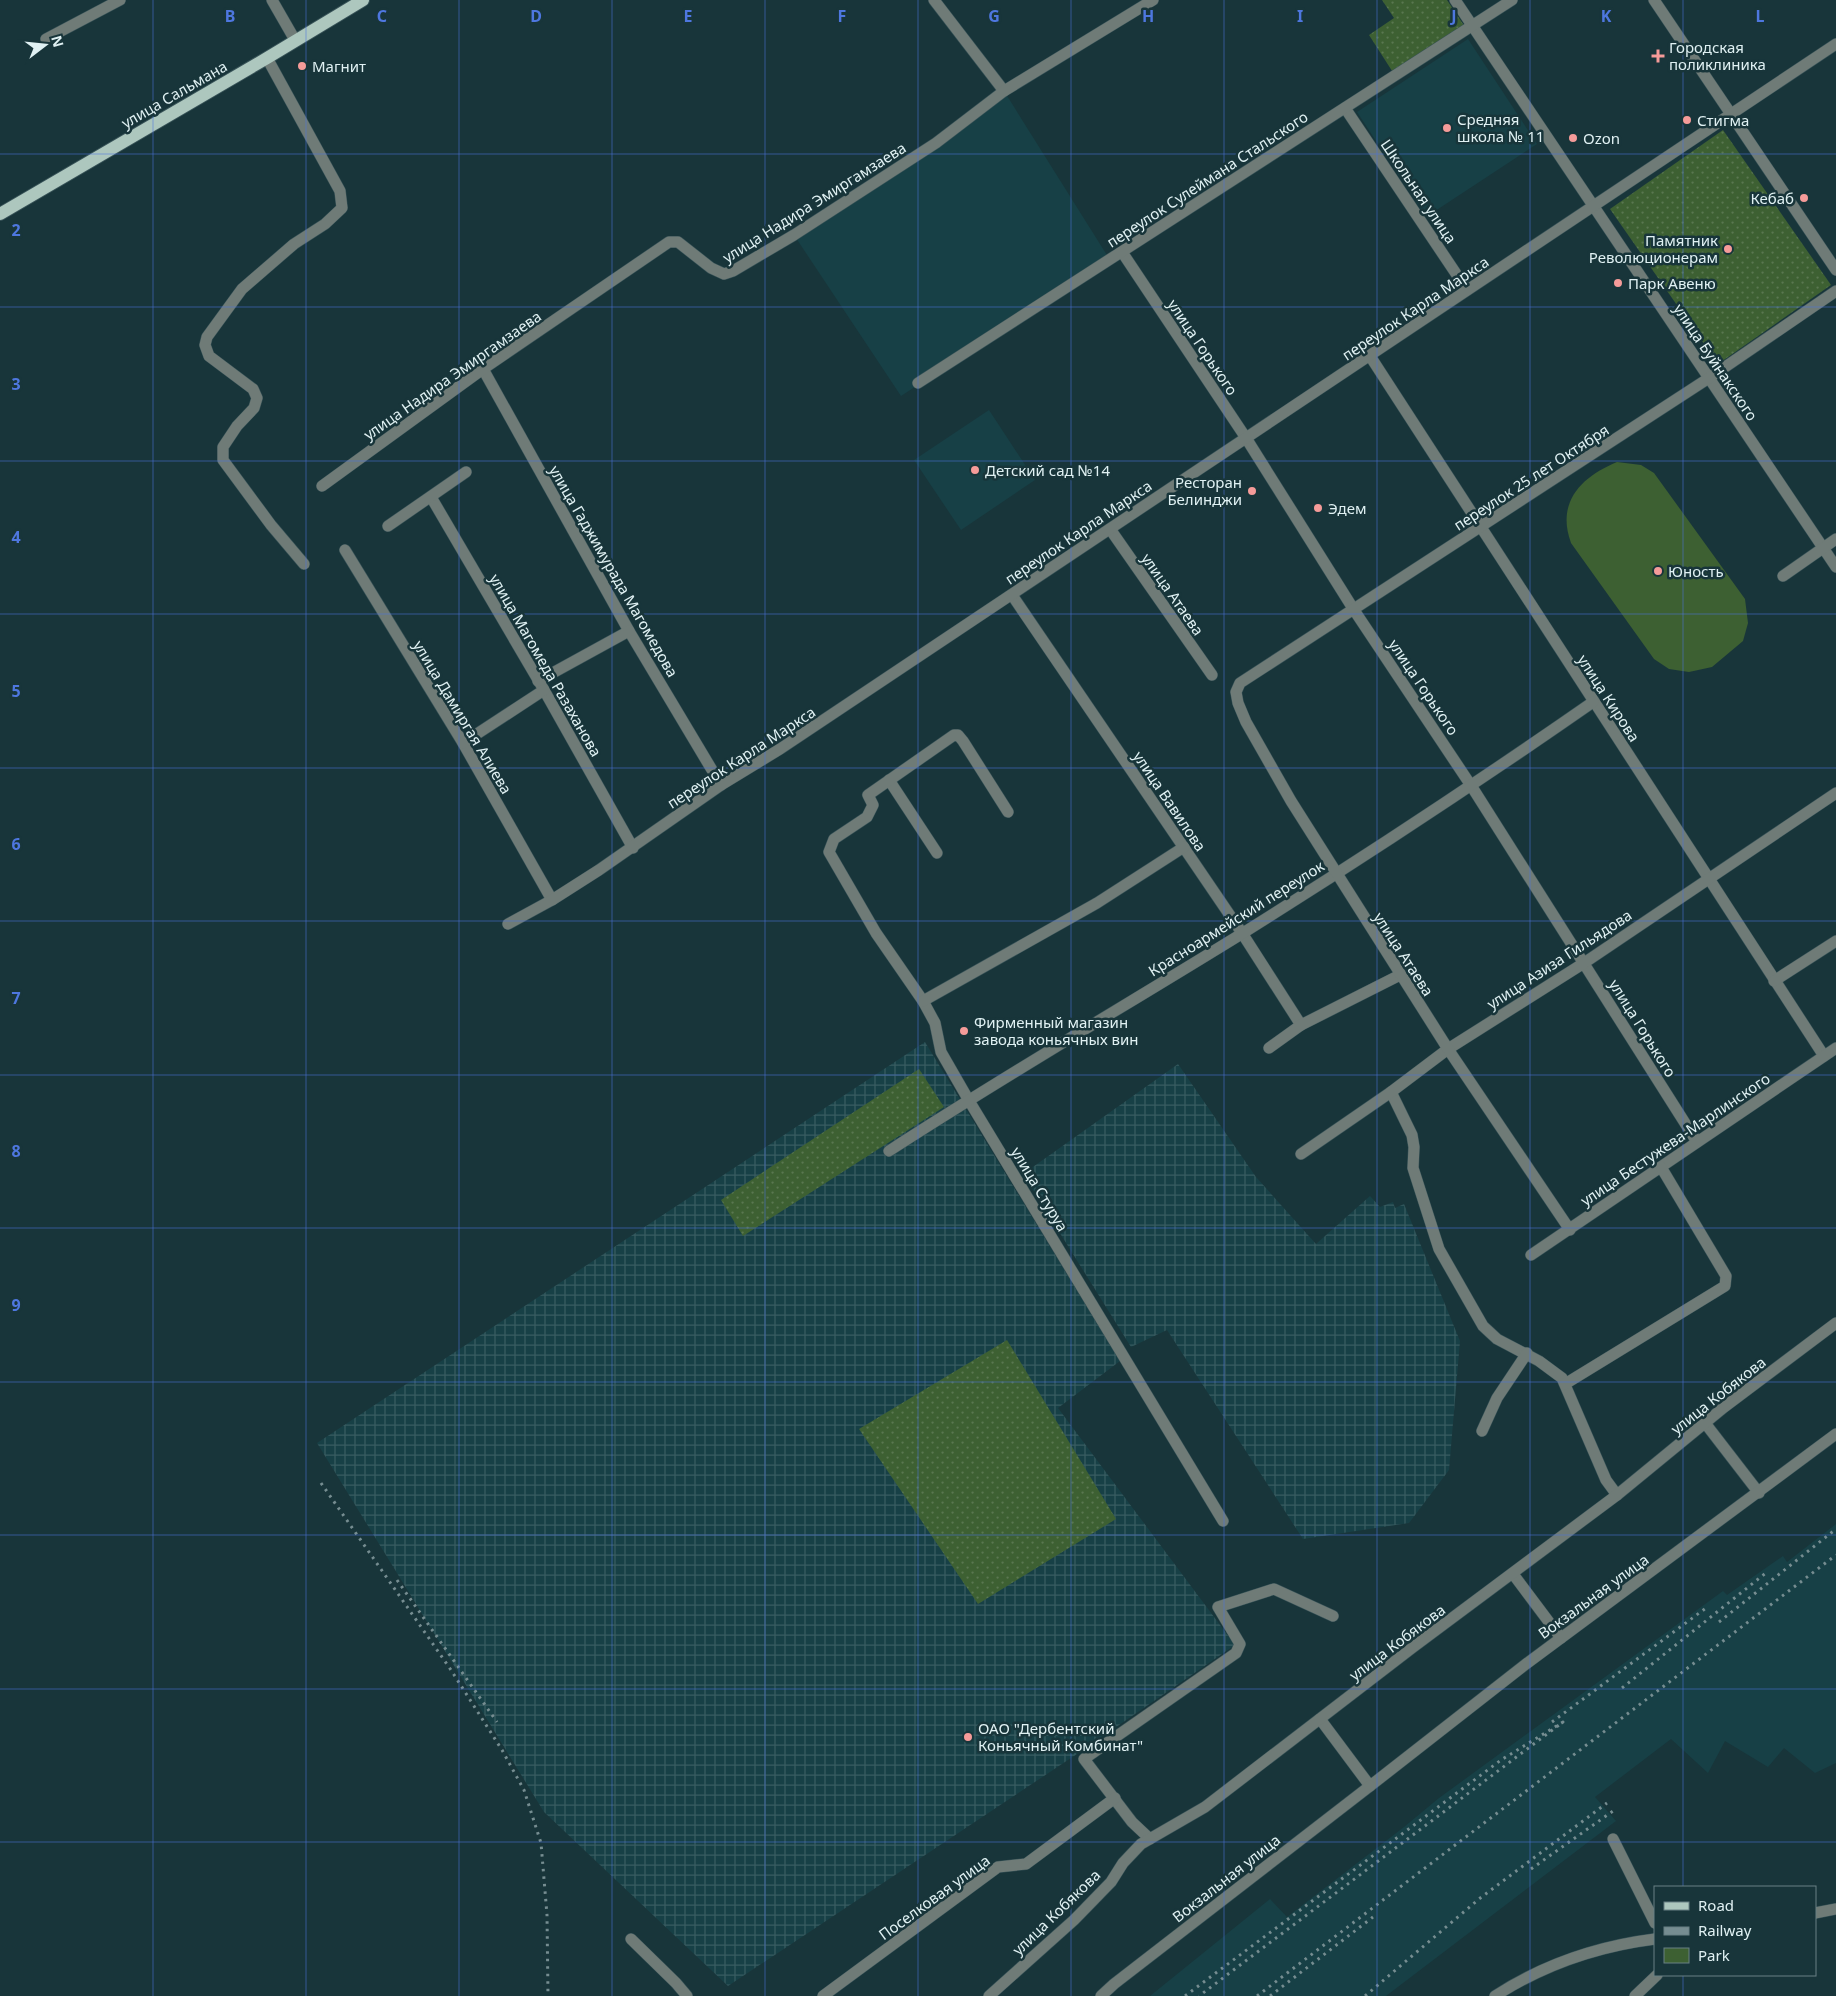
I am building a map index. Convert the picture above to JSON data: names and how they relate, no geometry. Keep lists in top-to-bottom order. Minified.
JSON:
{"streets":{"main road":["улица Сальмана"],"street":["переулок Сулеймана Стальского","Школьная улица","улица Надира Эмиргамзаева","переулок Карла Маркса","улица Горького","улица Буйнакского","переулок 25 лет Октября","улица Гаджимурада Магомедова","улица Атаева","улица Магомеда Разаханова","улица Кирова","улица Дамиргая Алиева","улица Вавилова","Красноармейский переулок","улица Азиза Гильядова","улица Бестужева-Марлинского","улица Стуруа","улица Кобякова","Вокзальная улица","Поселковая улица"]},"crossings":[["переулок Сулеймана Стальского","Школьная улица"],["переулок Сулеймана Стальского","улица Горького"],["переулок Сулеймана Стальского","улица Буйнакского"],["Школьная улица","переулок Карла Маркса"],["улица Надира Эмиргамзаева","улица Гаджимурада Магомедова"],["переулок Карла Маркса","улица Горького"],["переулок Карла Маркса","улица Буйнакского"],["переулок Карла Маркса","улица Гаджимурада Магомедова"],["переулок Карла Маркса","улица Атаева"],["переулок Карла Маркса","улица Магомеда Разаханова"],["переулок Карла Маркса","улица Кирова"],["переулок Карла Маркса","улица Дамиргая Алиева"],["переулок Карла Маркса","улица Вавилова"],["улица Горького","переулок 25 лет Октября"],["улица Горького","Красноармейский переулок"],["улица Горького","улица Азиза Гильядова"],["улица Горького","улица Бестужева-Марлинского"],["улица Буйнакского","переулок 25 лет Октября"],["переулок 25 лет Октября","улица Атаева"],["переулок 25 лет Октября","улица Кирова"],["улица Атаева","Красноармейский переулок"],["улица Атаева","улица Азиза Гильядова"],["улица Атаева","улица Бестужева-Марлинского"],["улица Кирова","Красноармейский переулок"],["улица Кирова","улица Азиза Гильядова"],["улица Кирова","улица Бестужева-Марлинского"],["улица Вавилова","Красноармейский переулок"],["Красноармейский переулок","улица Стуруа"]],"places":{"health":["Городская поликлиника"],"other":["Магнит","Стигма","Средняя школа № 11","Ozon","Кебаб","Памятник Революционерам","Парк Авеню","Детский сад №14","Ресторан Белинджи","Эдем","Юность","Фирменный магазин завода коньячных вин","ОАО \"Дербентский Коньячный Комбинат\""]},"legend":["Road","Railway","Park"],"north":"right","grid":{"columns":["B","C","D","E","F","G","H","I","J","K","L"],"rows":["2","3","4","5","6","7","8","9"]}}
